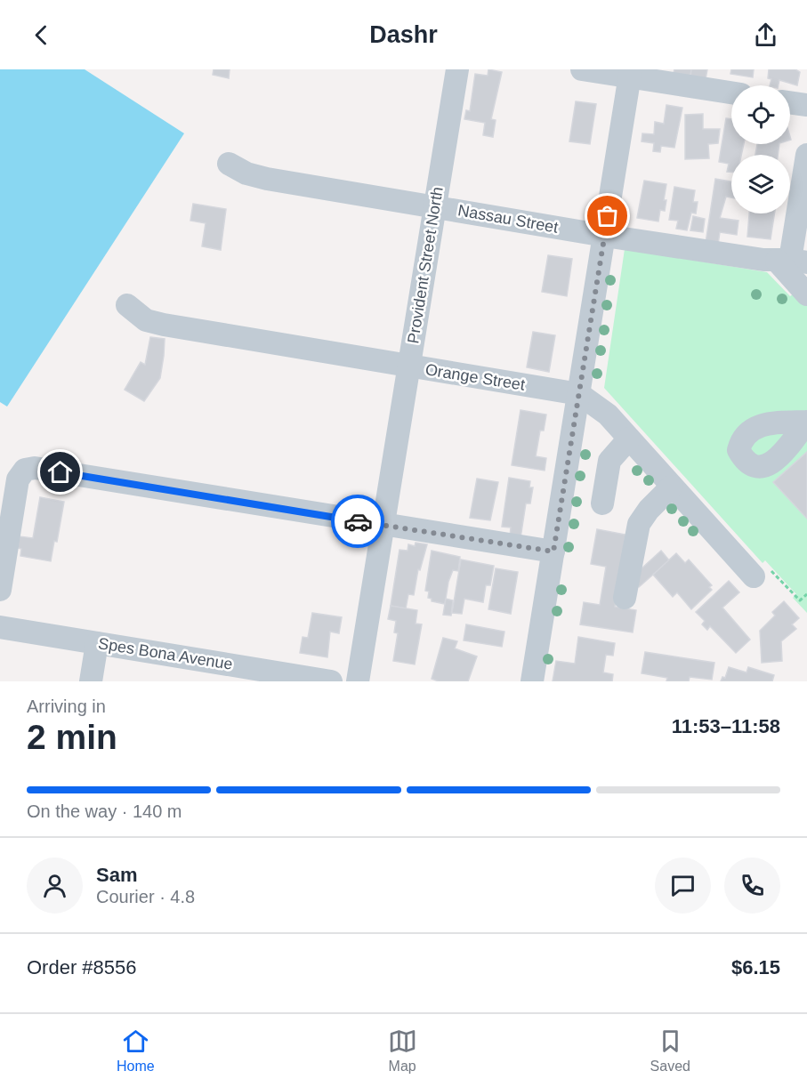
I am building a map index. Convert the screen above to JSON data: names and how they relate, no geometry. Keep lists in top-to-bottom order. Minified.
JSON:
{"streets":{"street":["Nassau Street","Provident Street North","Orange Street","Spes Bona Avenue"]},"crossings":[["Nassau Street","Provident Street North"],["Provident Street North","Orange Street"]],"page":{"header":"Dashr","heading":["2 min","Arriving in","11:53–11:58"],"panel":["Sam","Courier · 4.8","Order #8556","$6.15"],"bar":"On the way · 140 m","tabs":["Home","Map","Saved"]}}
